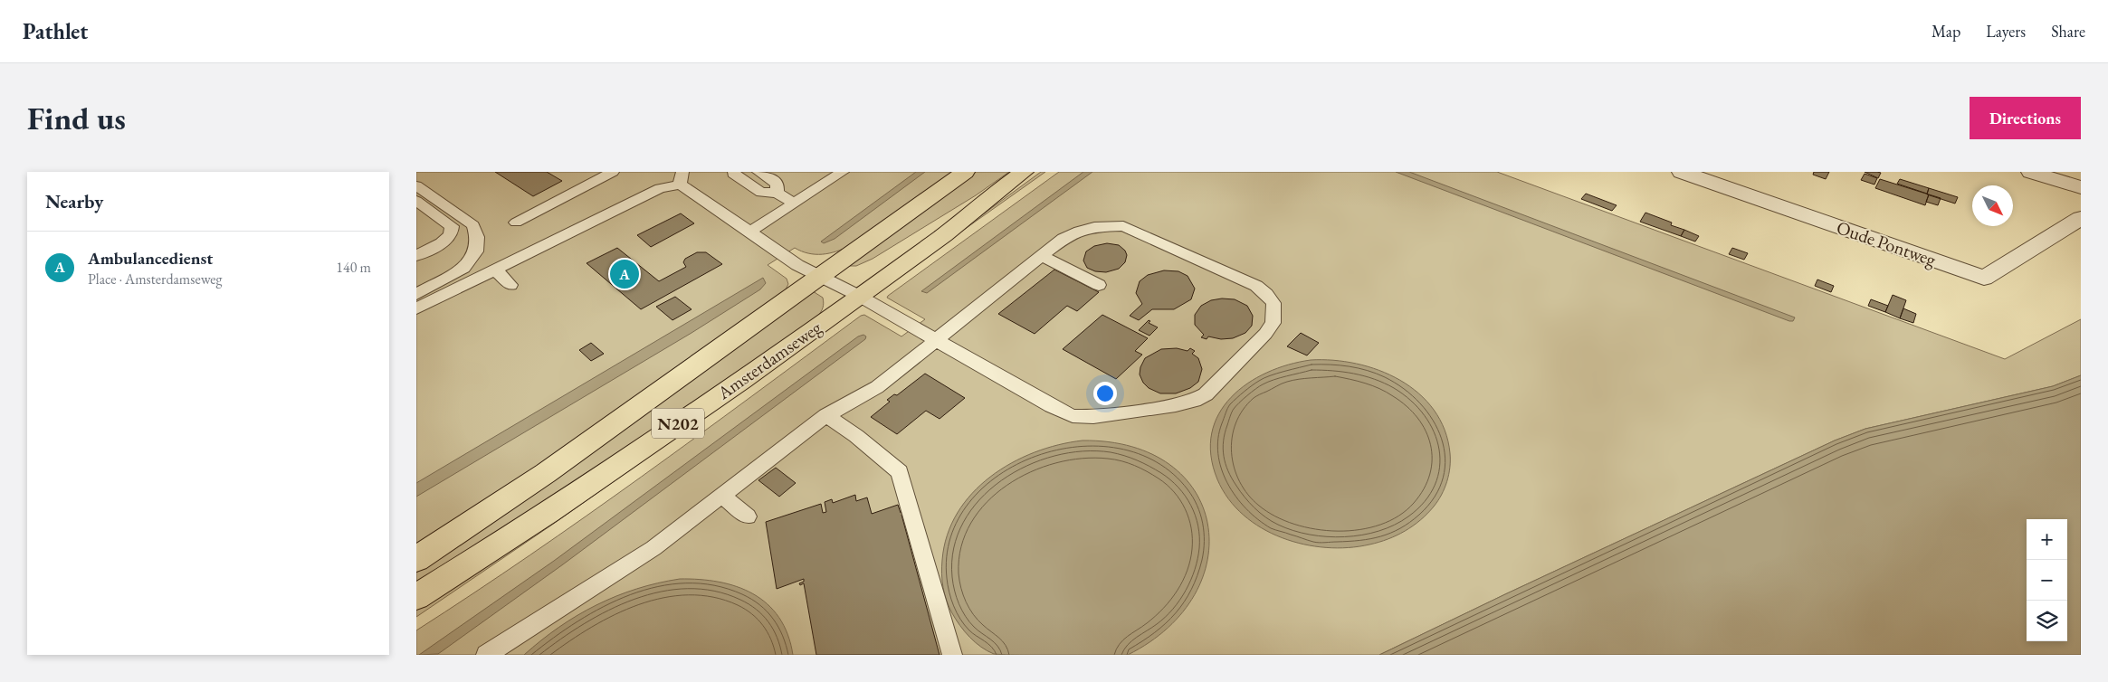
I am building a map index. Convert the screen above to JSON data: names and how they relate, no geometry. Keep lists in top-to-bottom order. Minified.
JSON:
{"streets":{"main road":["Amsterdamseweg","N202"],"street":["Oude Pontweg"]},"north":"bottom right","page":{"header":"Pathlet","nav":["Map","Layers","Share"],"buttons":"Directions","title":"Find us","heading":"Nearby","list":[{"mark":"A","name":"Ambulancedienst","note":"Place · Amsterdamseweg","value":"140 m"}],"pins":"A","map_buttons":["+","−"]}}
